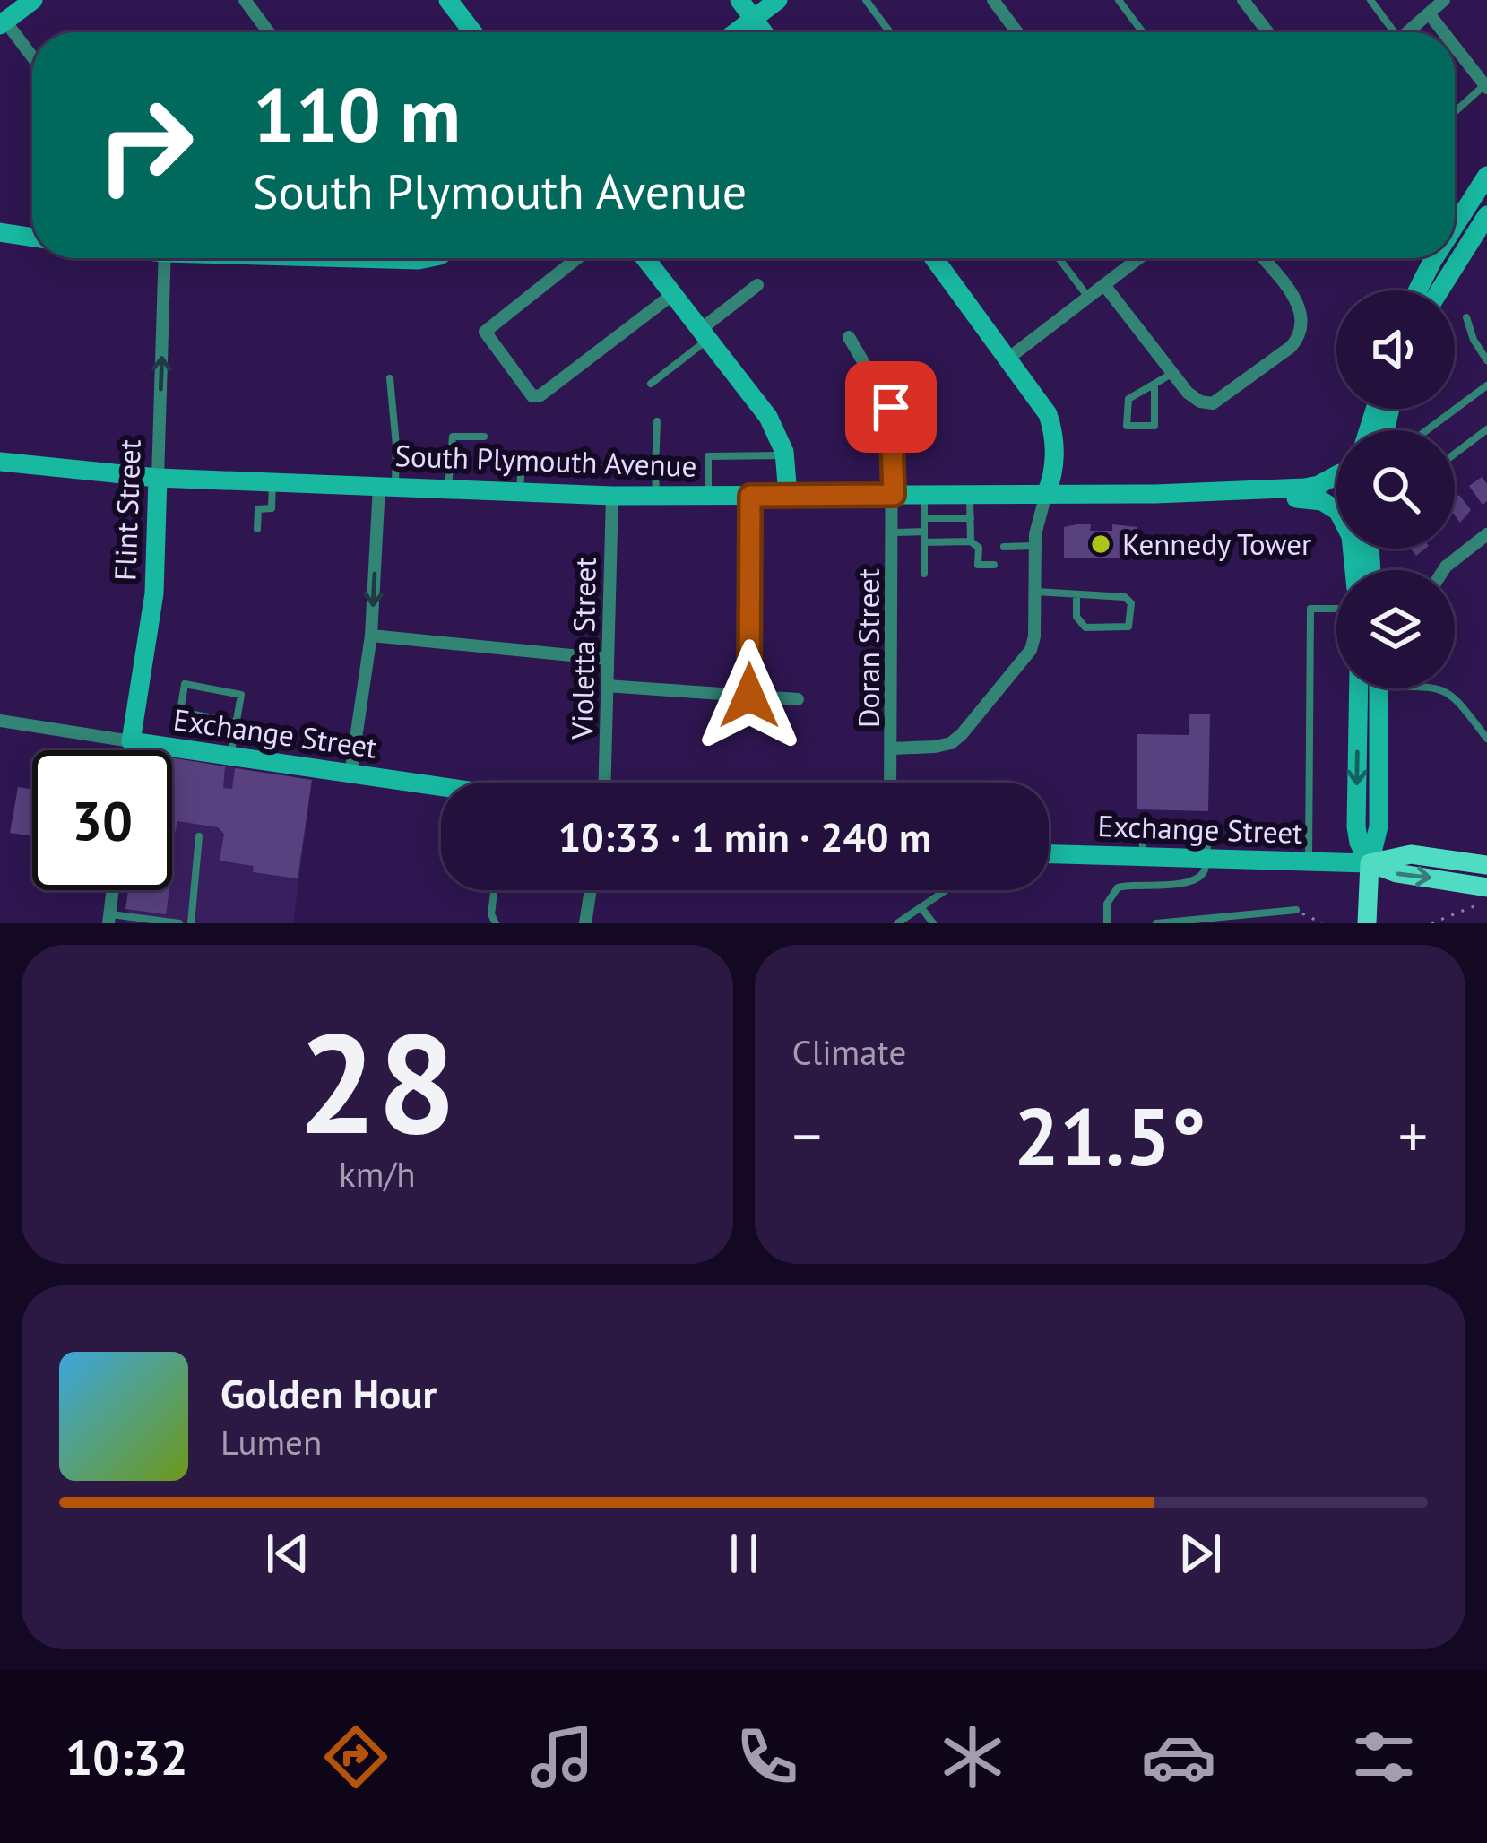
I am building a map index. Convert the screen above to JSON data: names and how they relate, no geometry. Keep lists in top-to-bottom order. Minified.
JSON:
{"streets":{"main road":["South Plymouth Avenue","Flint Street","Exchange Street"],"street":["Violetta Street","Doran Street"]},"crossings":[["South Plymouth Avenue","Flint Street"],["South Plymouth Avenue","Violetta Street"],["South Plymouth Avenue","Doran Street"],["Flint Street","Exchange Street"]],"one_way":["Flint Street"],"places":["Kennedy Tower"],"page":{"turn":["110 m","South Plymouth Avenue"],"limit":"30","trip":"10:33 · 1 min · 240 m","tile":[["28","km/h"],"Climate"],"heat":["−","21.5°","+"],"song":["Golden Hour","Lumen"],"tabs":"10:32"}}
